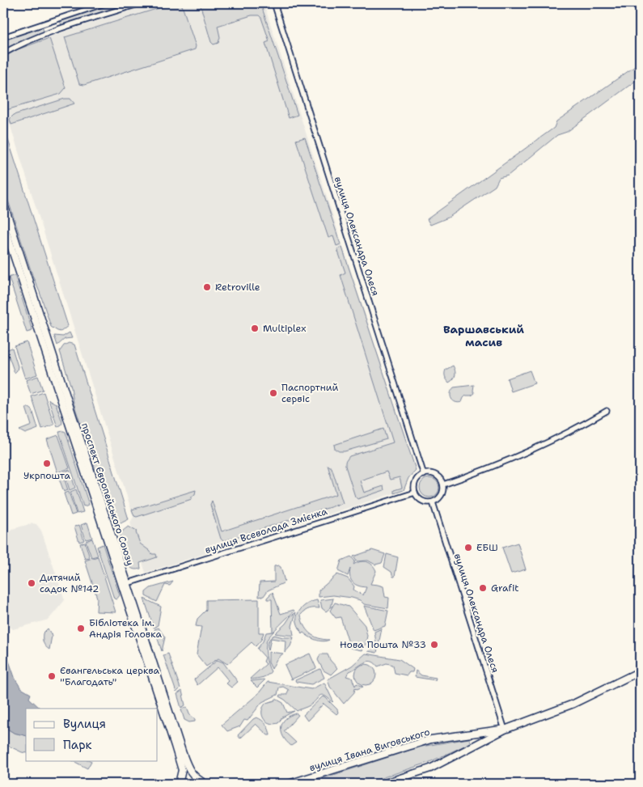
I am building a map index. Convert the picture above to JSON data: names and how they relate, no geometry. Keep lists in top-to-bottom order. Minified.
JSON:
{"streets":{"main road":["проспект Європейського Союзу","вулиця Івана Виговського"],"street":["вулиця Олександра Олеся","вулиця Всеволода Змієнка"]},"crossings":[["вулиця Олександра Олеся","вулиця Всеволода Змієнка"],["вулиця Олександра Олеся","вулиця Івана Виговського"],["проспект Європейського Союзу","вулиця Всеволода Змієнка"]],"districts":["Варшавський масив"],"places":["Retroville","Multiplex","Паспортний сервіс","Укрпошта","ЕБШ","Дитячий садок №142","Grafit","Бібліотека ім. Андрія Головка","Нова Пошта №33","Євангельська церква ''Благодать''"],"legend":["Вулиця","Парк"]}
